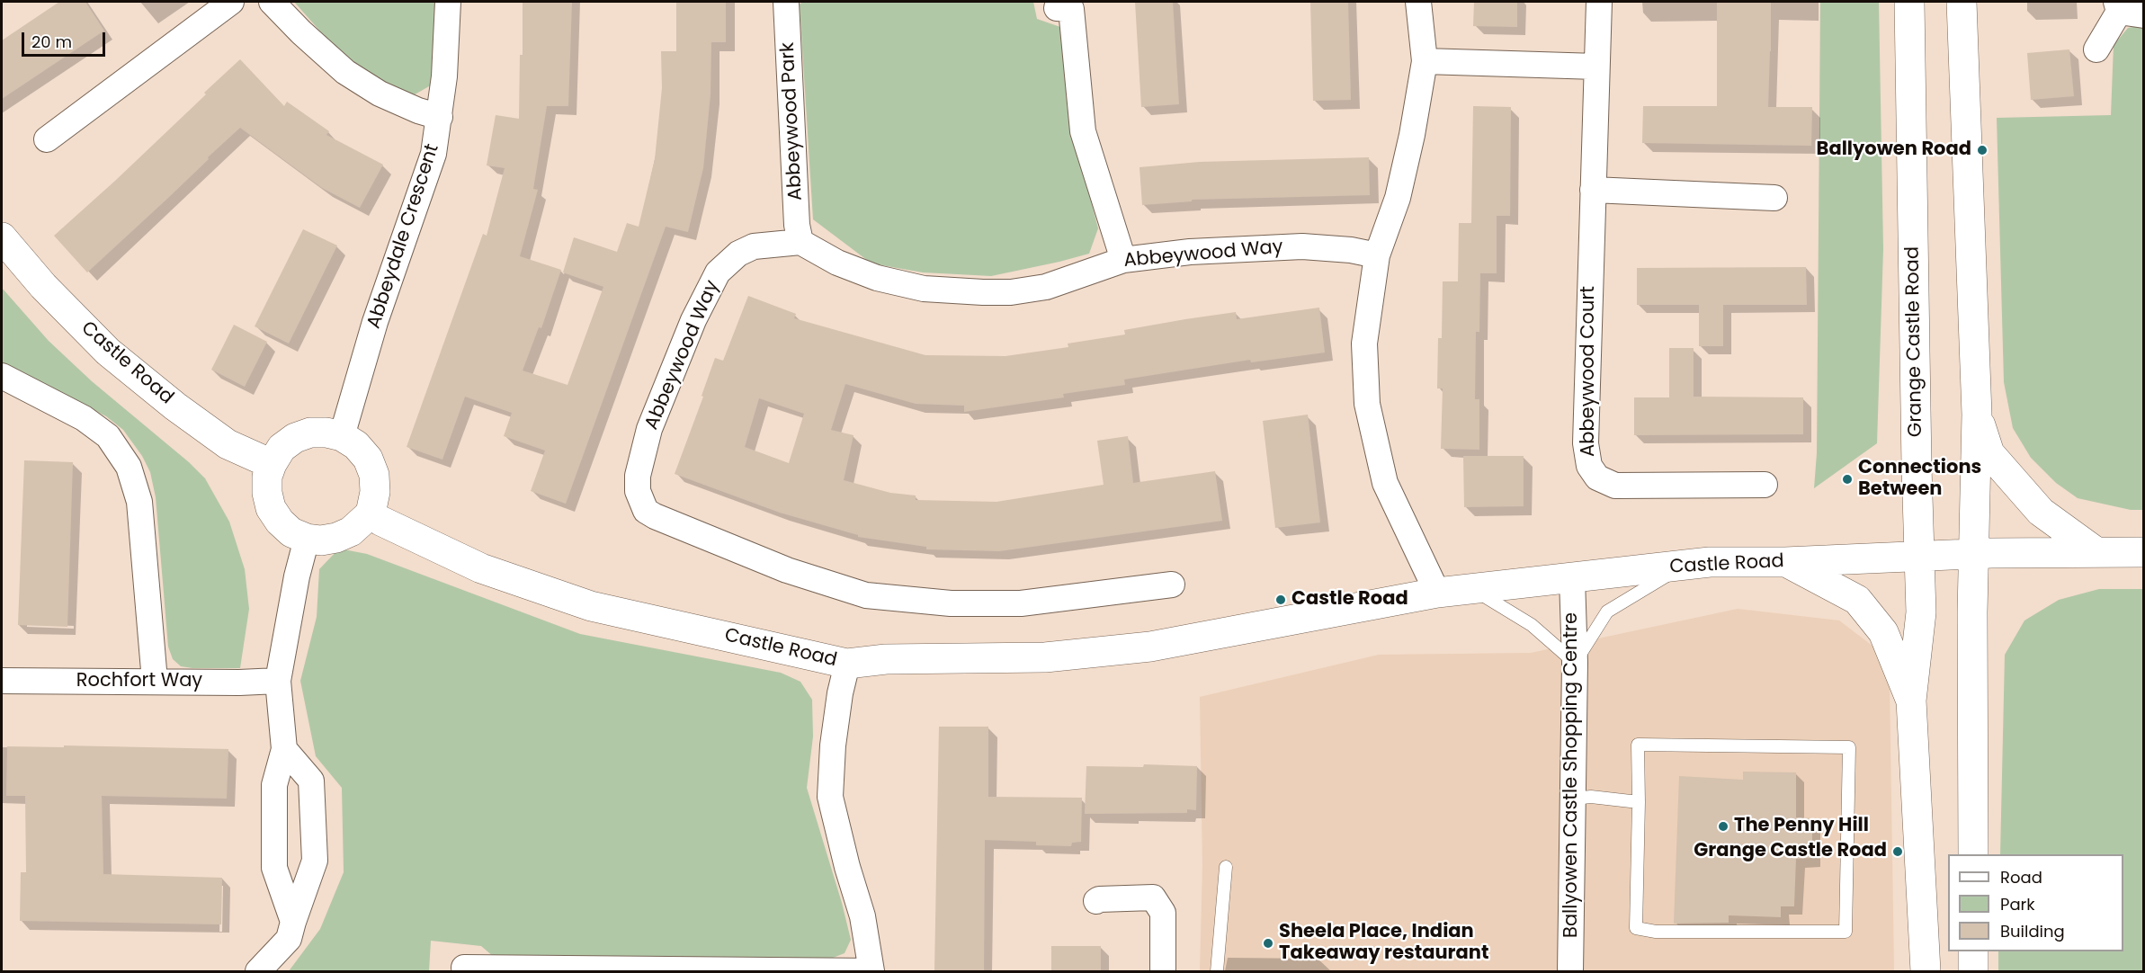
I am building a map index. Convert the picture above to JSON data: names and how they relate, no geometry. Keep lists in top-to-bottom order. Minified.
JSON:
{"streets":{"street":["Abbeywood Park","Abbeydale Crescent","Abbeywood Way","Grange Castle Road","Castle Road","Abbeywood Court","Rochfort Way","Ballyowen Castle Shopping Centre"]},"crossings":[["Abbeywood Park","Abbeywood Way"],["Abbeydale Crescent","Castle Road"],["Grange Castle Road","Castle Road"],["Castle Road","Ballyowen Castle Shopping Centre"]],"places":["Ballyowen Road","Connections Between","Castle Road","The Penny Hill","Grange Castle Road","Sheela Place, Indian Takeaway restaurant"],"legend":["Road","Park","Building"],"scale_bar":"20 m"}
